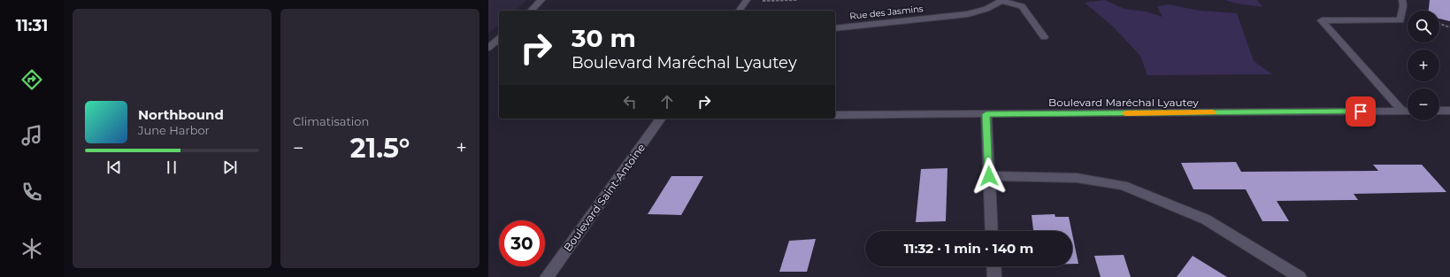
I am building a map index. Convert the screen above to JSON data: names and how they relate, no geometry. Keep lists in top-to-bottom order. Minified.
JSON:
{"streets":{"street":["Rue des Jasmins","Boulevard Maréchal Lyautey","Boulevard Saint-Antoine"]},"page":{"tabs":"11:31","tile":"Climatisation","map_buttons":["+","−"],"turn":["30 m","Boulevard Maréchal Lyautey"],"song":["Northbound","June Harbor"],"heat":["−","21.5°","+"],"limit":"30","trip":"11:32 · 1 min · 140 m"}}
